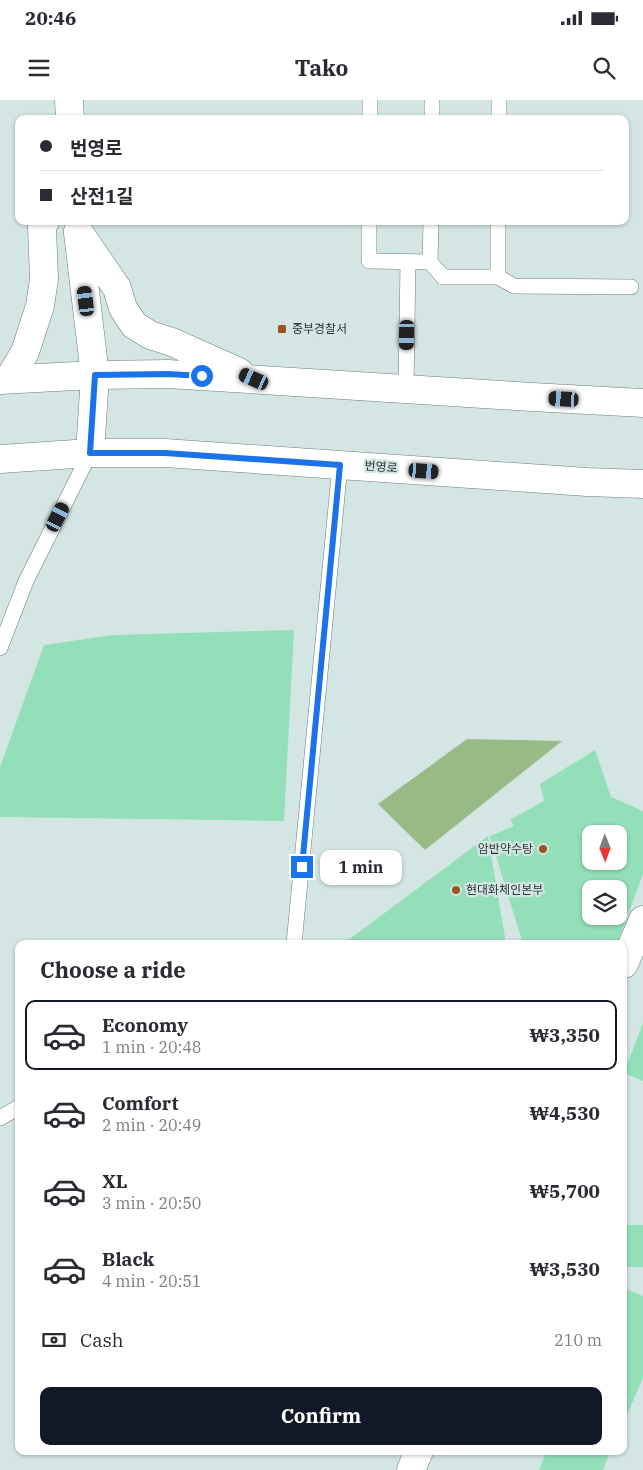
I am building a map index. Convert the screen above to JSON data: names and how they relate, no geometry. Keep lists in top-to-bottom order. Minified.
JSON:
{"streets":{"main road":["번영로"]},"places":{"transit":["중부경찰서"],"other":["암반약수탕","현대화체인본부"]},"north":"bottom","page":{"status":"20:46","header":"Tako","banner":["번영로","산전1길"],"bubble":"1 min","heading":"Choose a ride","list":[{"name":"Economy","note":"1 min · 20:48","value":"₩3,350"},{"name":"Comfort","note":"2 min · 20:49","value":"₩4,530"},{"name":"XL","note":"3 min · 20:50","value":"₩5,700"},{"name":"Black","note":"4 min · 20:51","value":"₩3,530"}],"pay":["Cash","210 m"],"buttons":"Confirm"}}
